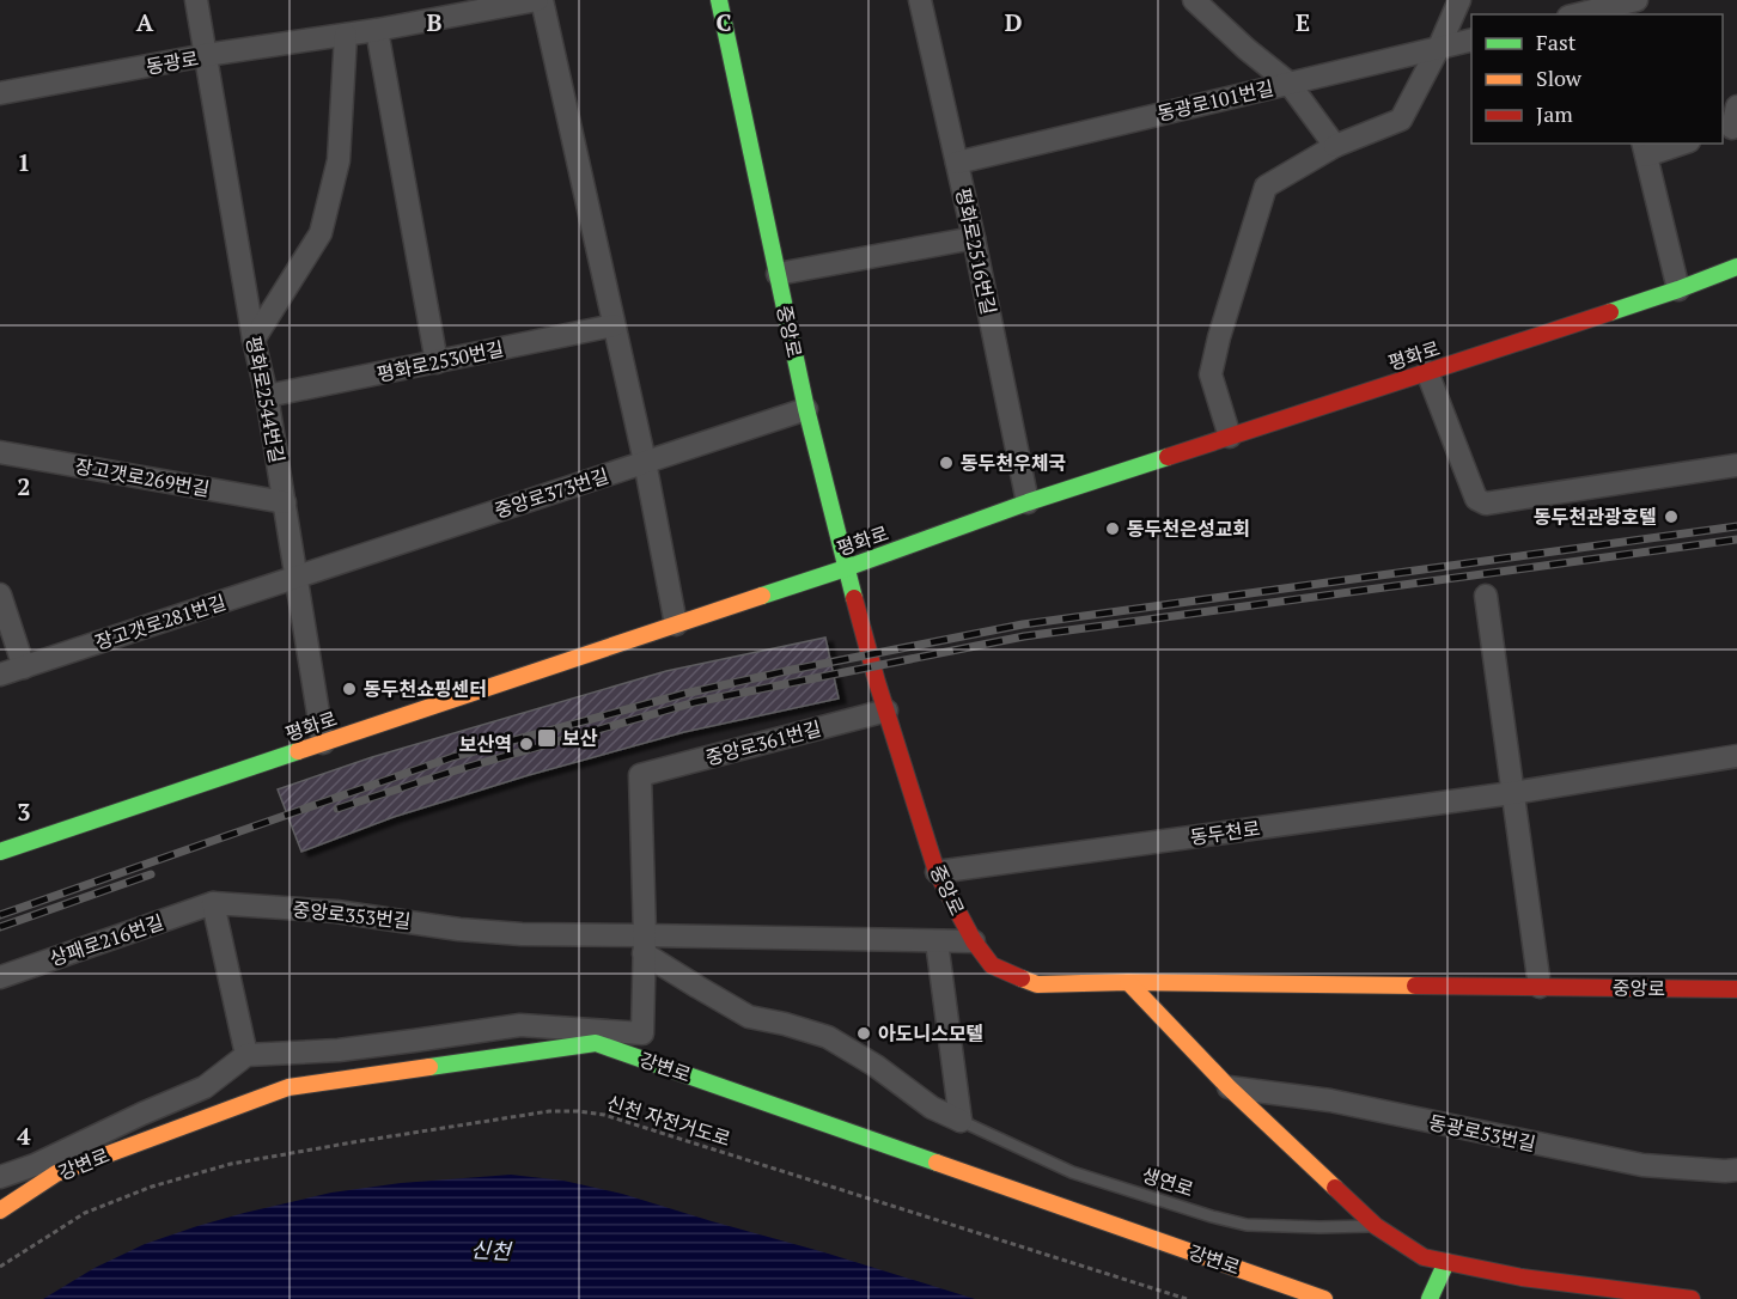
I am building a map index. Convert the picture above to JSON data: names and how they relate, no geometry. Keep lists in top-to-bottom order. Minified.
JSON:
{"streets":{"main road":["중앙로","평화로","강변로"],"street":["동광로","동광로101번길","평화로2516번길","평화로2530번길","평화로2544번길","장고갯로269번길","중앙로373번길","장고갯로281번길","중앙로361번길","동두천로","중앙로353번길","상패로216번길","동광로53번길"],"lane":["생연로"],"path":["신천 자전거도로"]},"crossings":[["동광로","평화로2544번길"],["동광로101번길","평화로2516번길"],["평화로2516번길","평화로"],["중앙로","평화로"],["중앙로","중앙로373번길"],["중앙로","중앙로361번길"],["중앙로","동두천로"],["중앙로","중앙로353번길"],["중앙로","생연로"],["평화로","평화로2544번길"],["평화로2530번길","평화로2544번길"],["평화로2544번길","장고갯로269번길"],["평화로2544번길","중앙로373번길"],["평화로2544번길","장고갯로281번길"],["중앙로373번길","장고갯로281번길"],["중앙로361번길","중앙로353번길"],["중앙로353번길","상패로216번길"]],"water":["신천"],"places":{"other":["동두천우체국","동두천관광호텔","동두천은성교회","동두천쇼핑센터","보산역","아도니스모텔"],"transit":["보산"]},"legend":["Fast","Slow","Jam"],"grid":{"columns":["A","B","C","D","E"],"rows":["1","2","3","4"]}}
